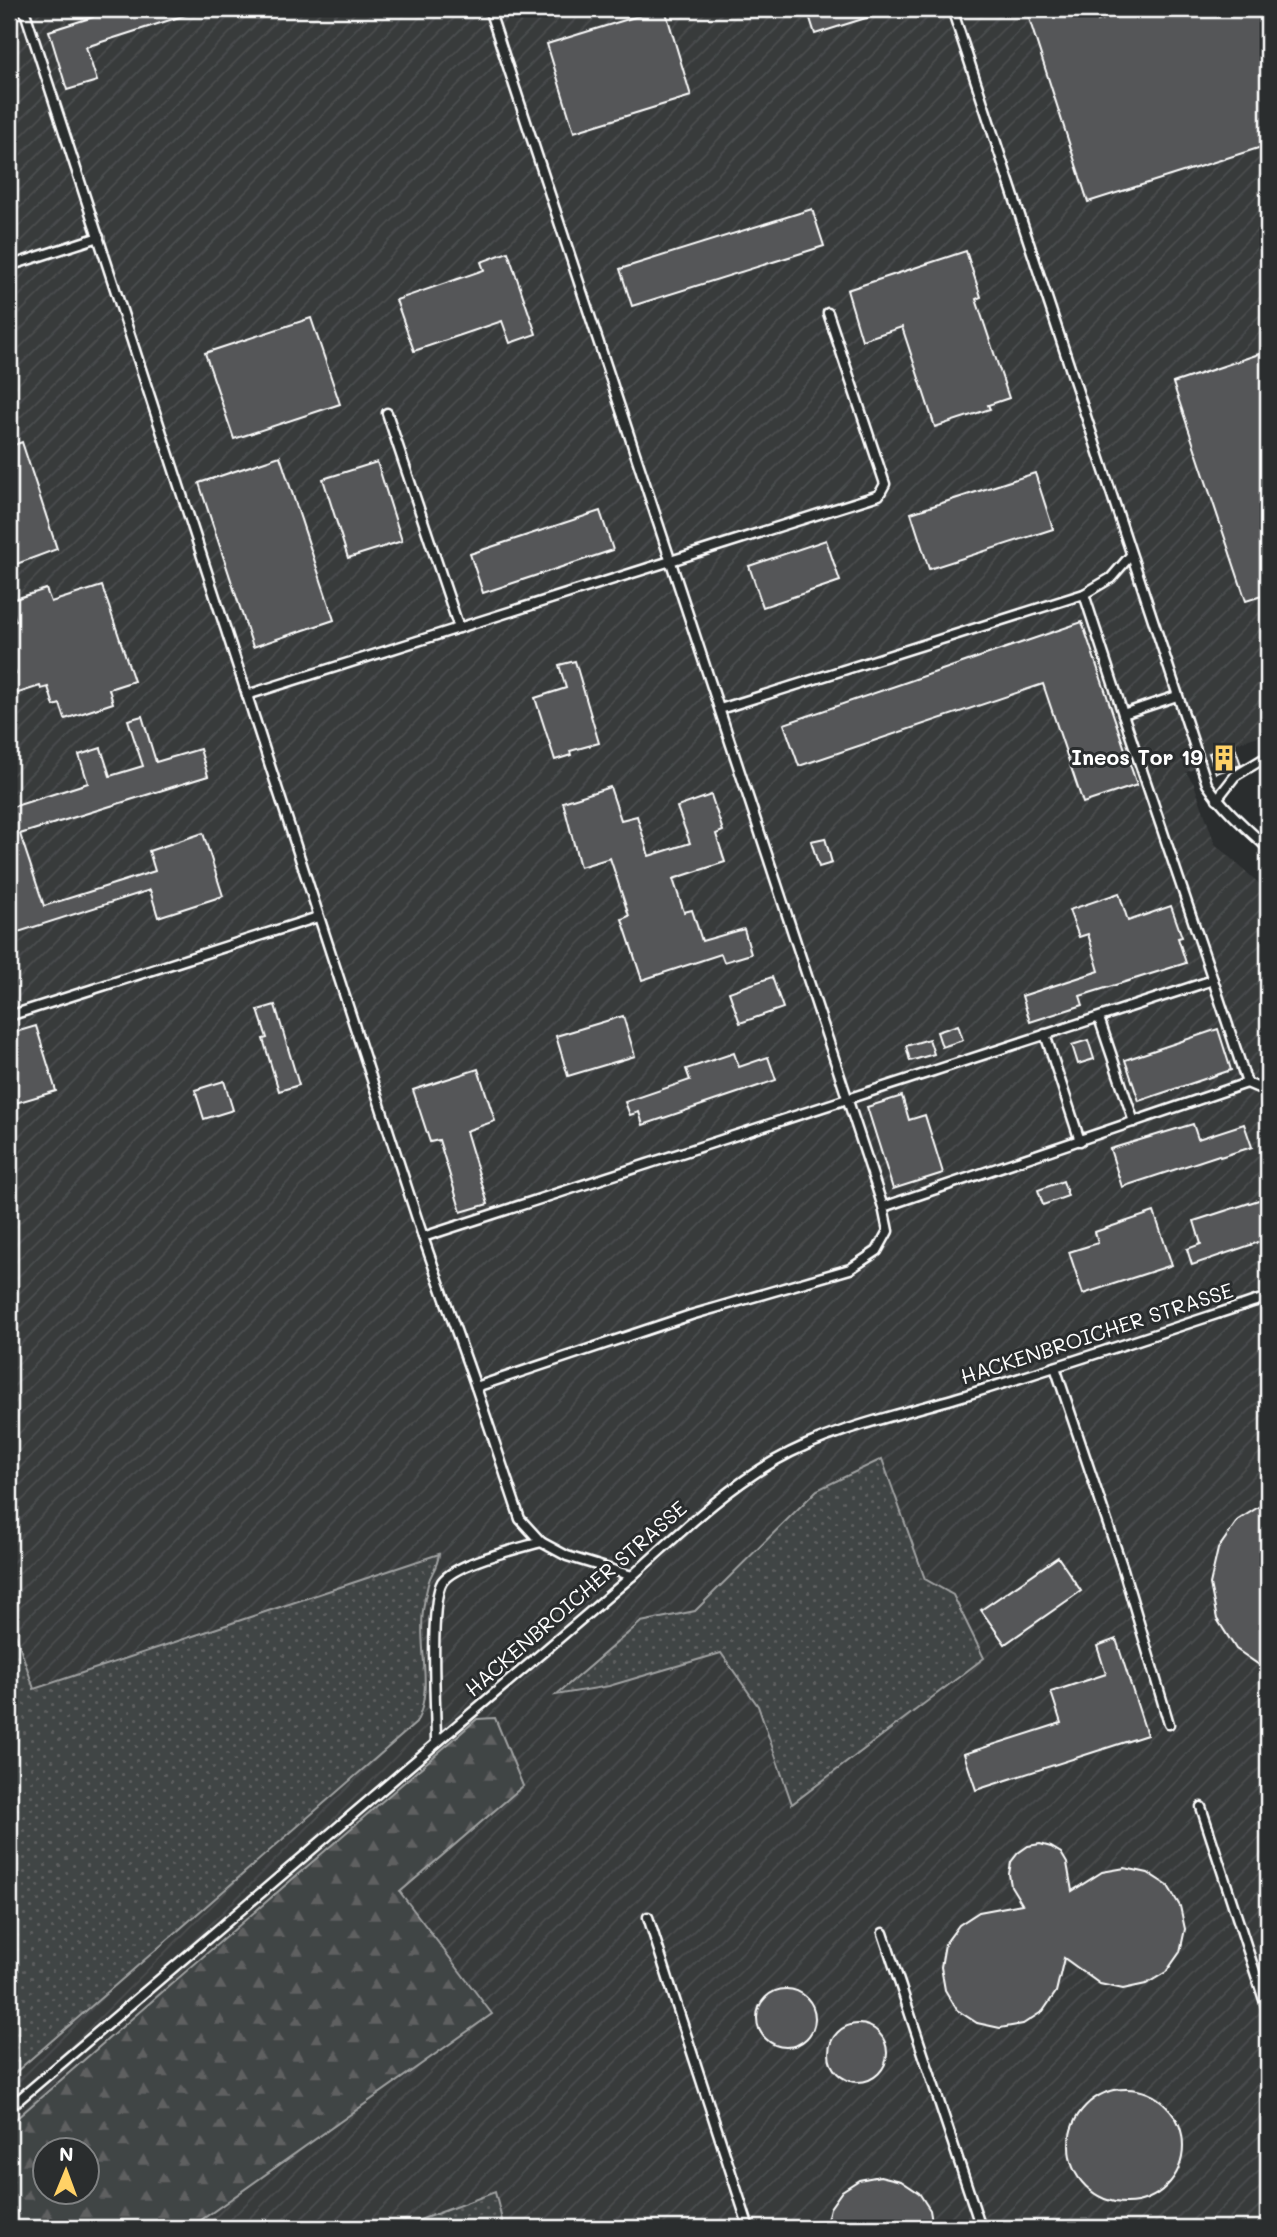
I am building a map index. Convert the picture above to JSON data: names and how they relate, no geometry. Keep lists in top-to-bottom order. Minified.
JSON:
{"streets":{"lane":["HACKENBROICHER STRASSE"]},"places":{"building":["Ineos Tor 19"]},"north":"top"}
